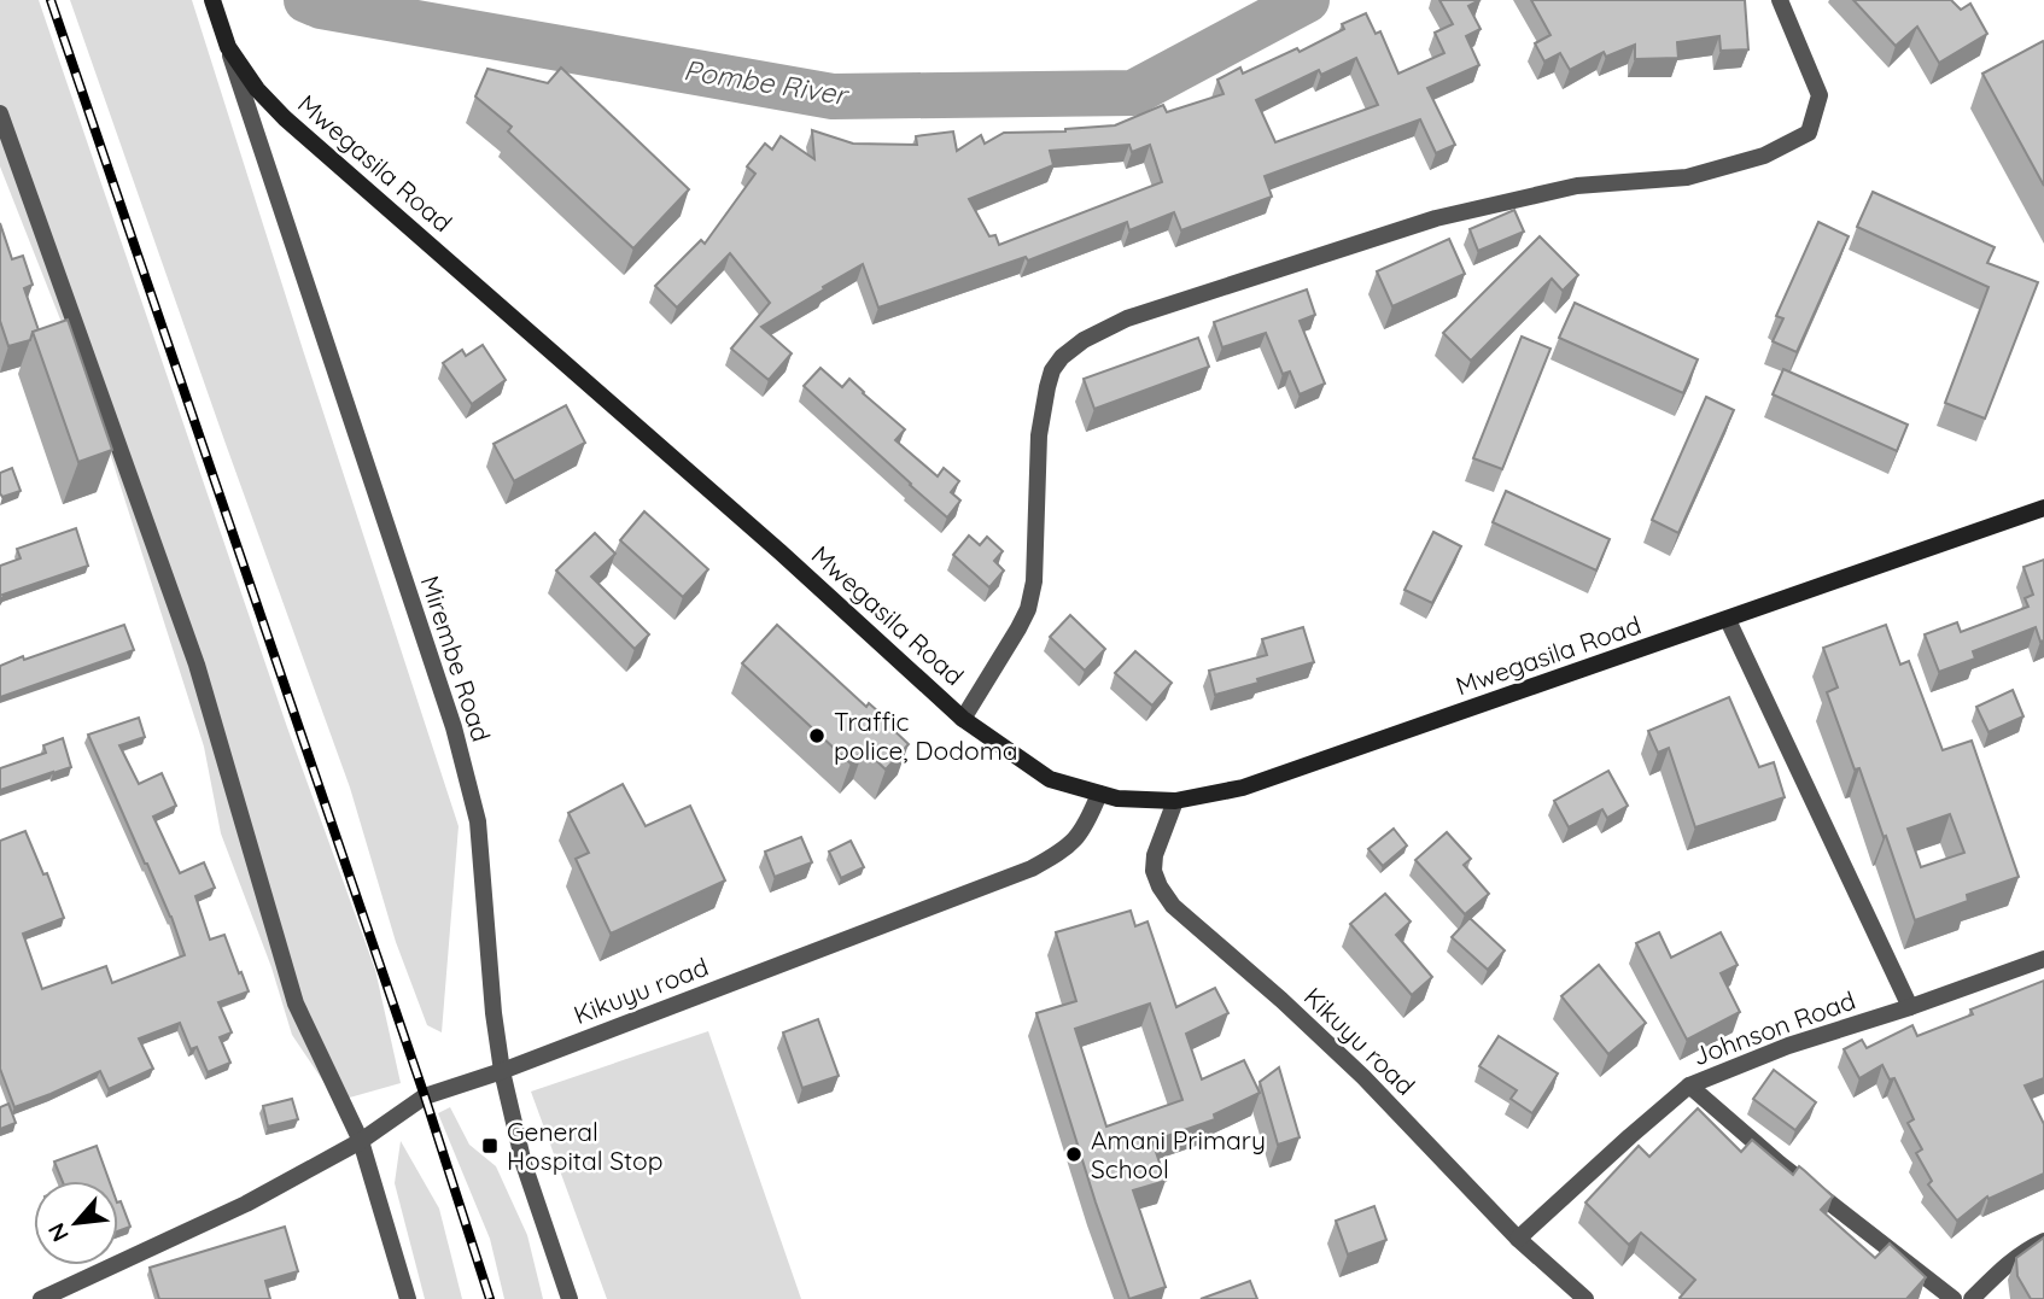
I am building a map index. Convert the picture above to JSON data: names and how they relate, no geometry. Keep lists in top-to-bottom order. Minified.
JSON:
{"streets":{"street":["Mwegasila Road","Mirembe Road","Kikuyu road","Johnson Road"]},"crossings":[["Mwegasila Road","Mirembe Road"],["Mwegasila Road","Kikuyu road"],["Mirembe Road","Kikuyu road"],["Kikuyu road","Johnson Road"]],"water":["Pombe River"],"places":{"other":["Traffic police, Dodoma","Amani Primary School"],"transit":["General Hospital Stop"]},"north":"bottom left"}
